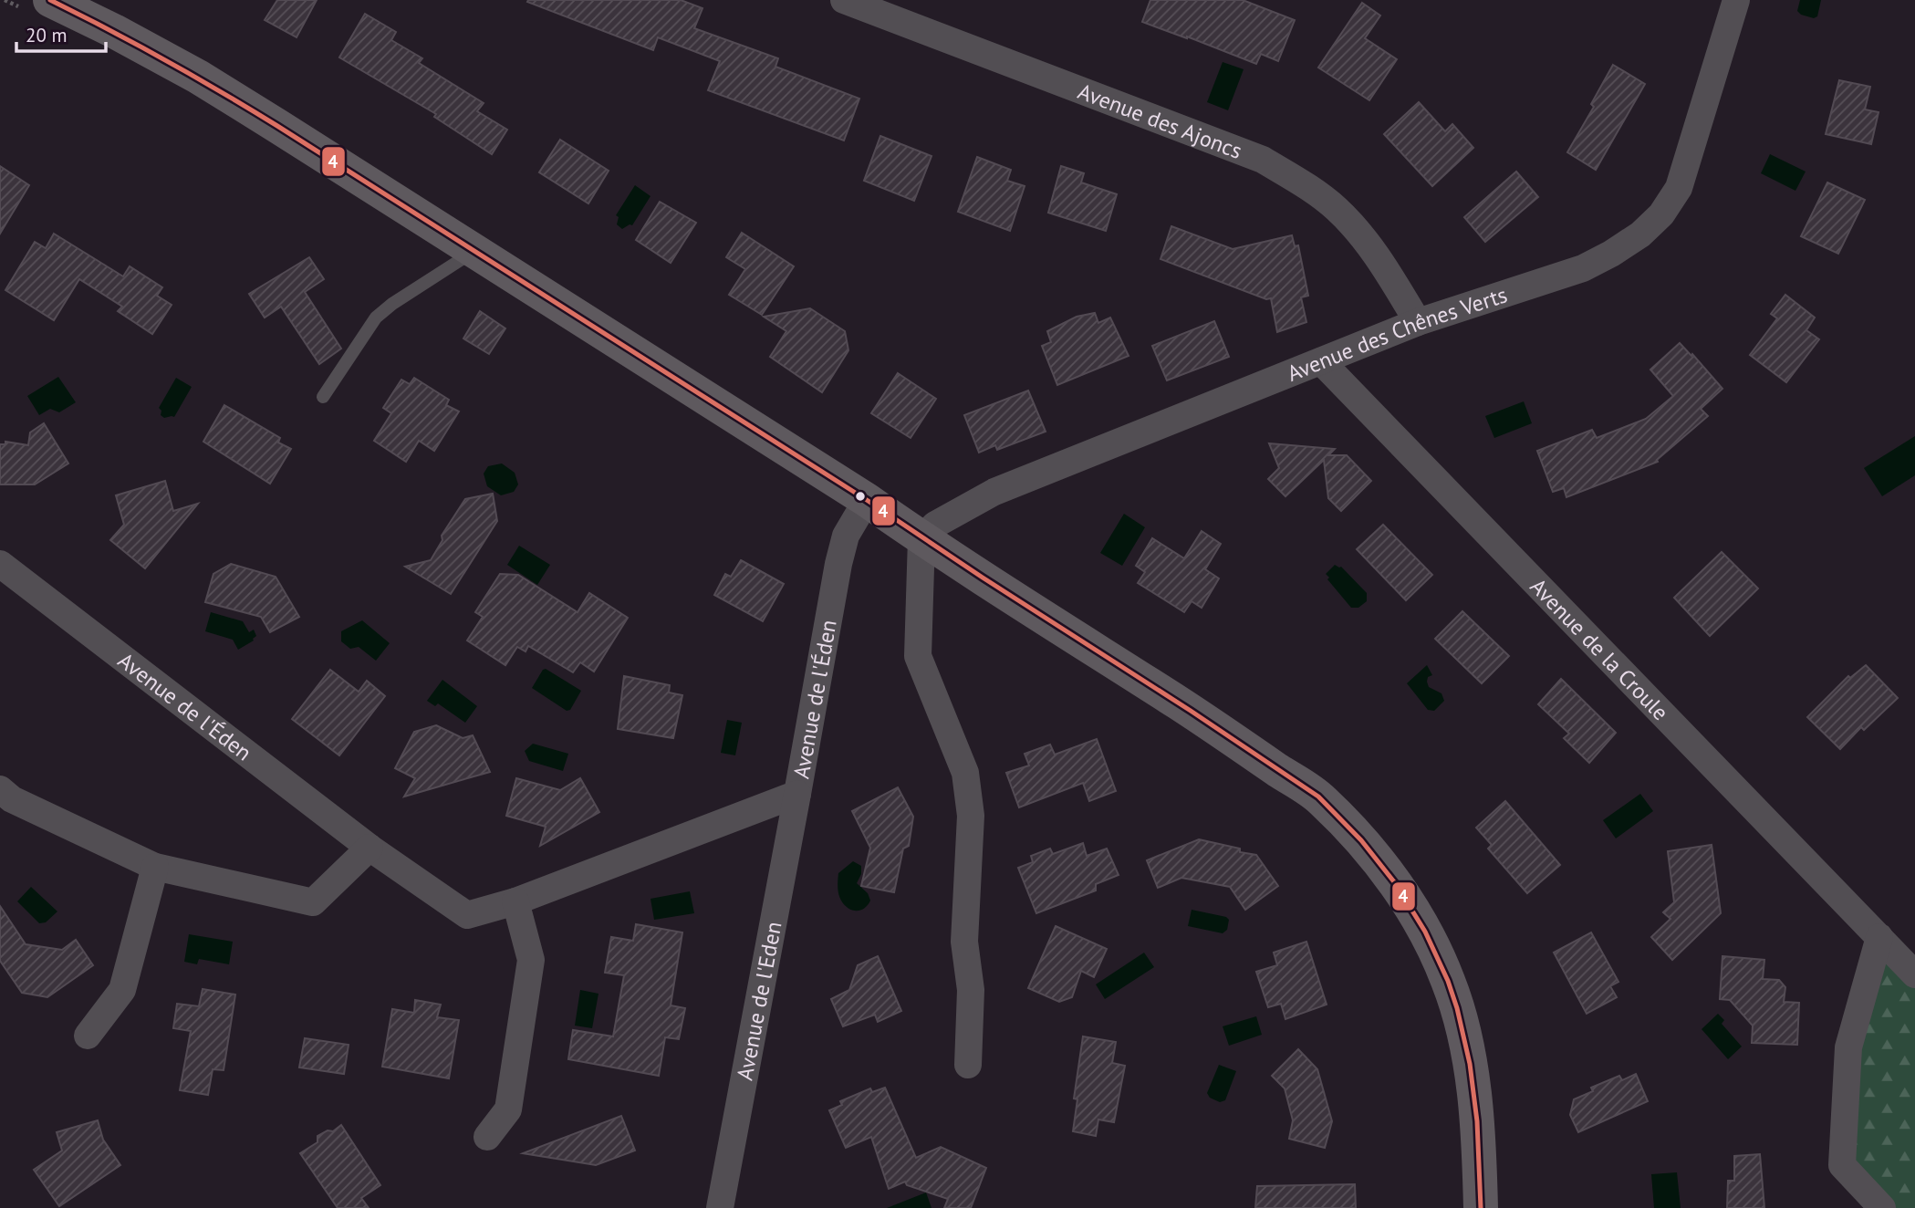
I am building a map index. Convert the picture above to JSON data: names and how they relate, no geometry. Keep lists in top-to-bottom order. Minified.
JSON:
{"streets":{"street":["Avenue des Ajoncs","Avenue des Chênes Verts","Avenue de la Croule","Avenue de l'Éden","Avenue de l'Eden"]},"crossings":[["Avenue des Ajoncs","Avenue des Chênes Verts"],["Avenue des Chênes Verts","Avenue de la Croule"],["Avenue de l'Éden","Avenue de l'Eden"]],"lines":["transit line 4"],"scale_bar":"20 m"}
